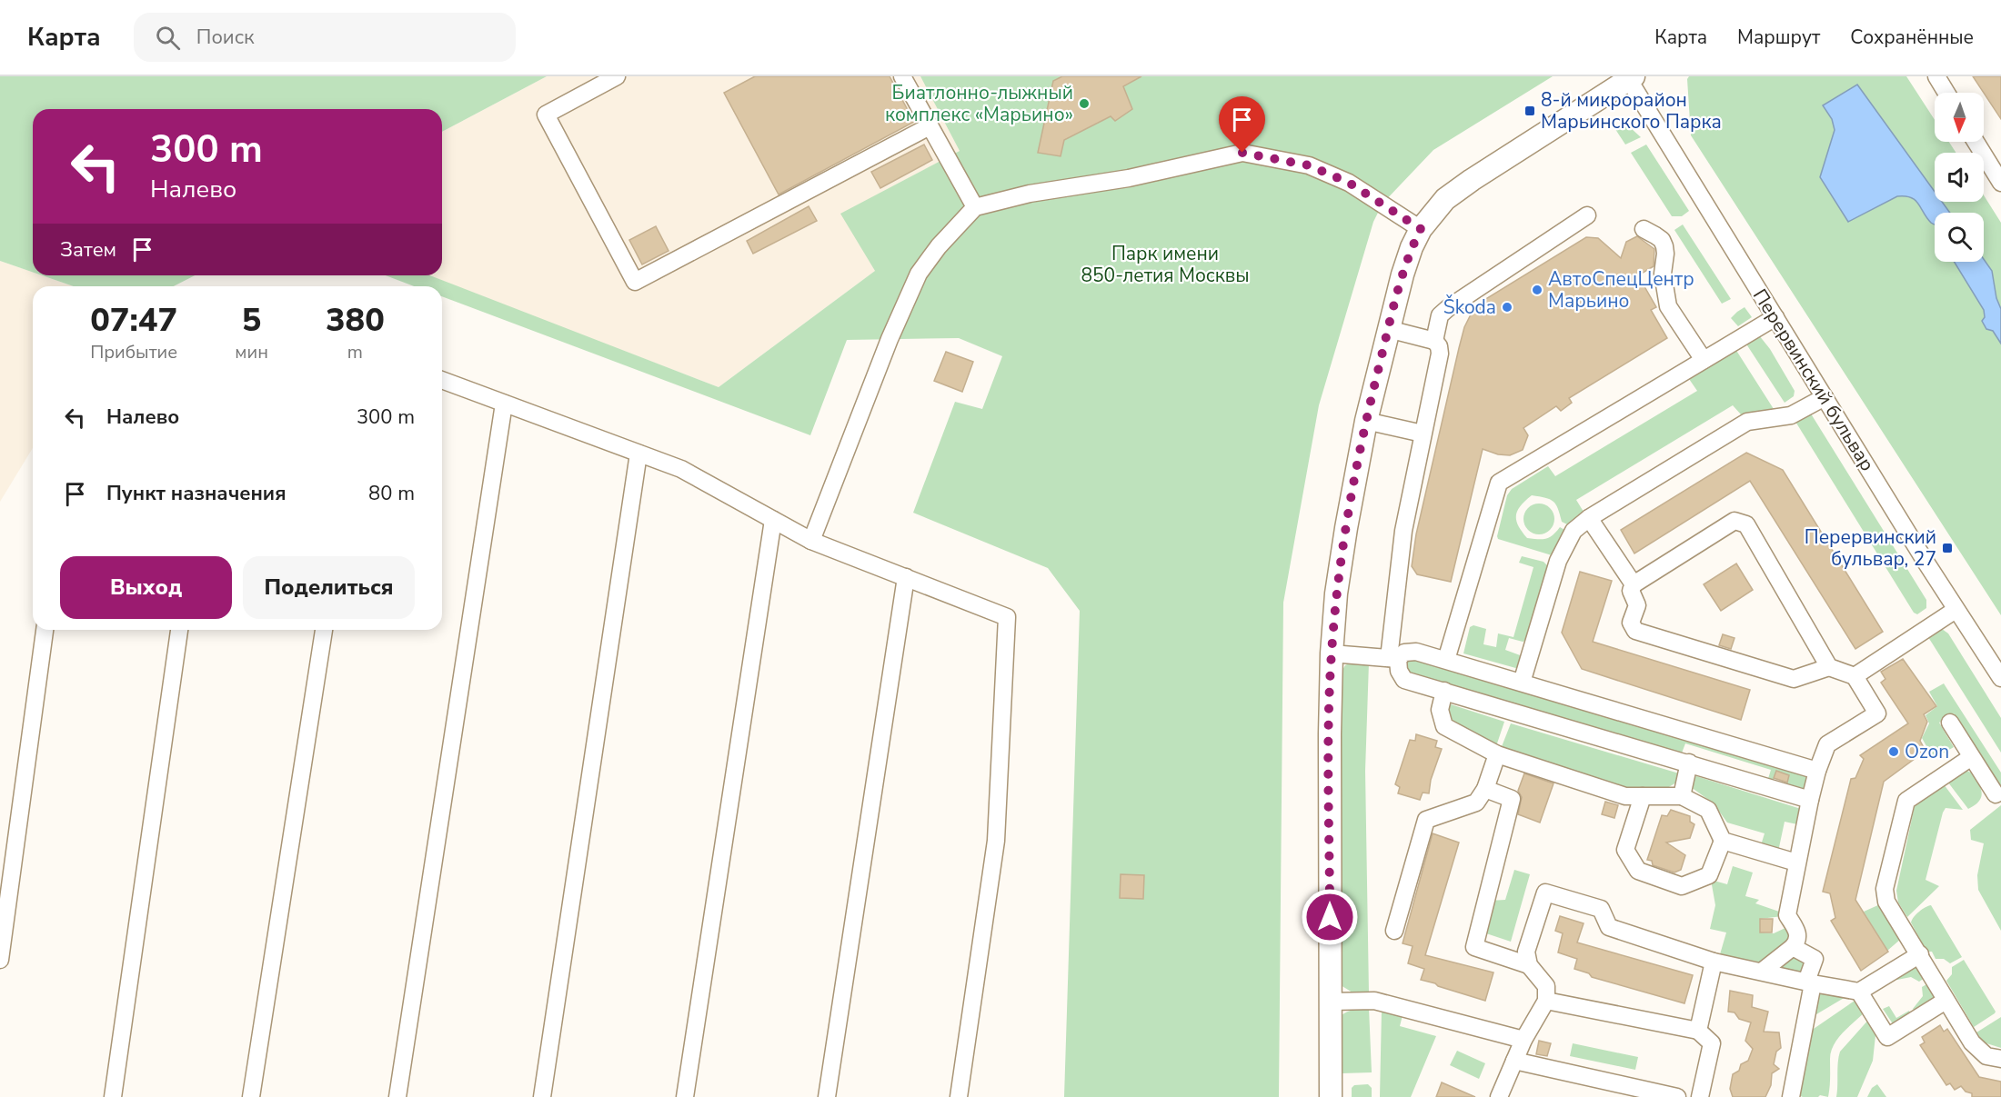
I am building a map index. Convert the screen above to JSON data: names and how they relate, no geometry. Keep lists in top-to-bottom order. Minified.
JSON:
{"streets":{"street":["Перервинский бульвар"]},"parks":["Парк имени 850-летия Москвы"],"places":{"other":["Биатлонно-лыжный комплекс «Марьино»","АвтоСпецЦентр Марьино","Škoda","Ozon"],"transit":["8-й микрорайон Марьинского Парка","Перервинский бульвар, 27"]},"north":"bottom","page":{"header":"Карта","search":"Поиск","nav":["Карта","Маршрут","Сохранённые"],"turn":["300 m","Налево"],"then":"Затем","eta":["07:47","Прибытие","5","мин","380","m"],"list":[{"name":"Налево","value":"300 m"},{"name":"Пункт назначения","value":"80 m"}],"buttons":["Выход","Поделиться"]}}
